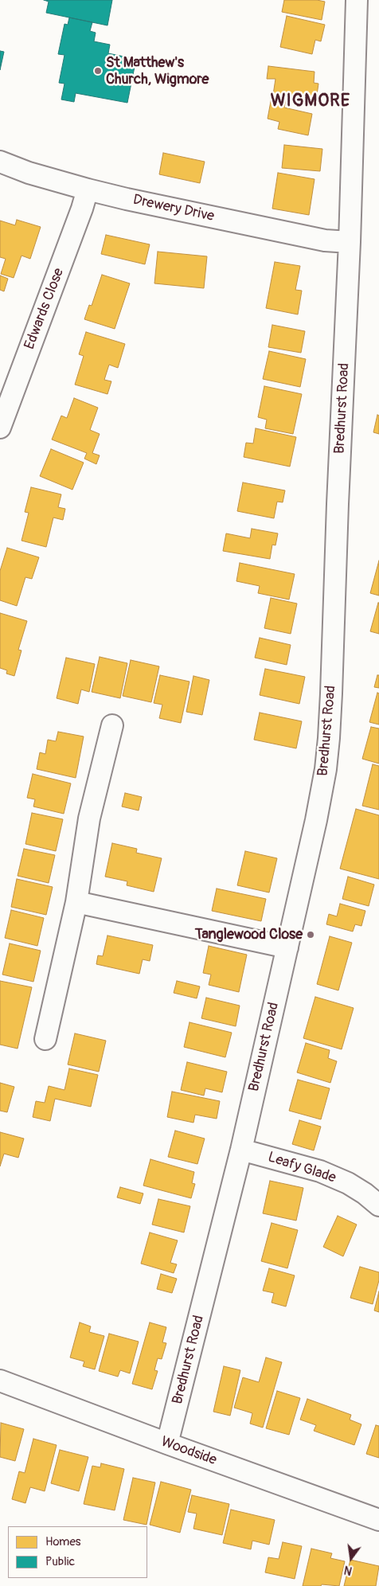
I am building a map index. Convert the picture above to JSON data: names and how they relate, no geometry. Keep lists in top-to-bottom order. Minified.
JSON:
{"streets":{"street":["Drewery Drive","Edwards Close","Bredhurst Road","Leafy Glade","Woodside"]},"crossings":[["Drewery Drive","Edwards Close"],["Drewery Drive","Bredhurst Road"],["Bredhurst Road","Leafy Glade"],["Bredhurst Road","Woodside"]],"districts":["WIGMORE"],"places":["St Matthew's Church, Wigmore","Tanglewood Close"],"legend":["Homes","Public"],"north":"bottom"}
